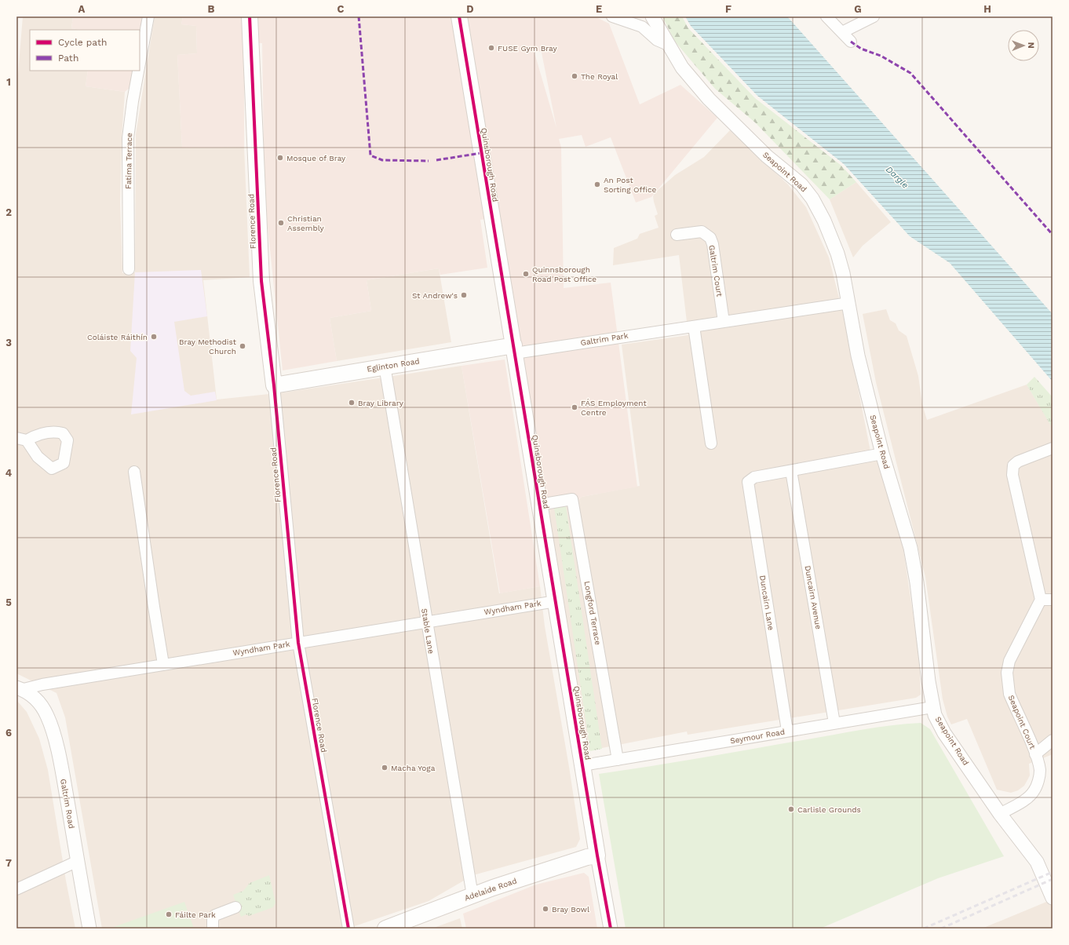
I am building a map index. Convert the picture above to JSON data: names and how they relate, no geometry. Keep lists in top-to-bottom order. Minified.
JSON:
{"streets":{"main road":["Quinsborough Road","Florence Road","Eglinton Road","Adelaide Road"],"street":["Fatima Terrace","Seapoint Road","Galtrim Court","Galtrim Park","Duncairn Avenue","Duncairn Lane","Wyndham Park","Longford Terrace","Stable Lane","Seapoint Court","Seymour Road","Galtrim Road"]},"crossings":[["Quinsborough Road","Galtrim Park"],["Quinsborough Road","Eglinton Road"],["Quinsborough Road","Wyndham Park"],["Quinsborough Road","Longford Terrace"],["Quinsborough Road","Seymour Road"],["Quinsborough Road","Adelaide Road"],["Seapoint Road","Galtrim Park"],["Seapoint Road","Seapoint Court"],["Seapoint Road","Seymour Road"],["Florence Road","Eglinton Road"],["Florence Road","Wyndham Park"],["Galtrim Court","Galtrim Park"],["Galtrim Park","Eglinton Road"],["Eglinton Road","Stable Lane"],["Duncairn Avenue","Duncairn Lane"],["Duncairn Avenue","Seymour Road"],["Duncairn Lane","Seymour Road"],["Wyndham Park","Stable Lane"],["Wyndham Park","Galtrim Road"],["Longford Terrace","Seymour Road"],["Stable Lane","Adelaide Road"]],"water":["Dargle"],"places":["FUSE Gym Bray","The Royal","Mosque of Bray","An Post Sorting Office","Christian Assembly","Quinnsborough Road Post Office","St Andrew's","Coláiste Ráithín","Bray Methodist Church","Bray Library","FÁS Employment Centre","Macha Yoga","Carlisle Grounds","Bray Bowl","Fáilte Park"],"legend":["Cycle path","Path"],"north":"right","grid":{"columns":["A","B","C","D","E","F","G","H"],"rows":["1","2","3","4","5","6","7"]}}
